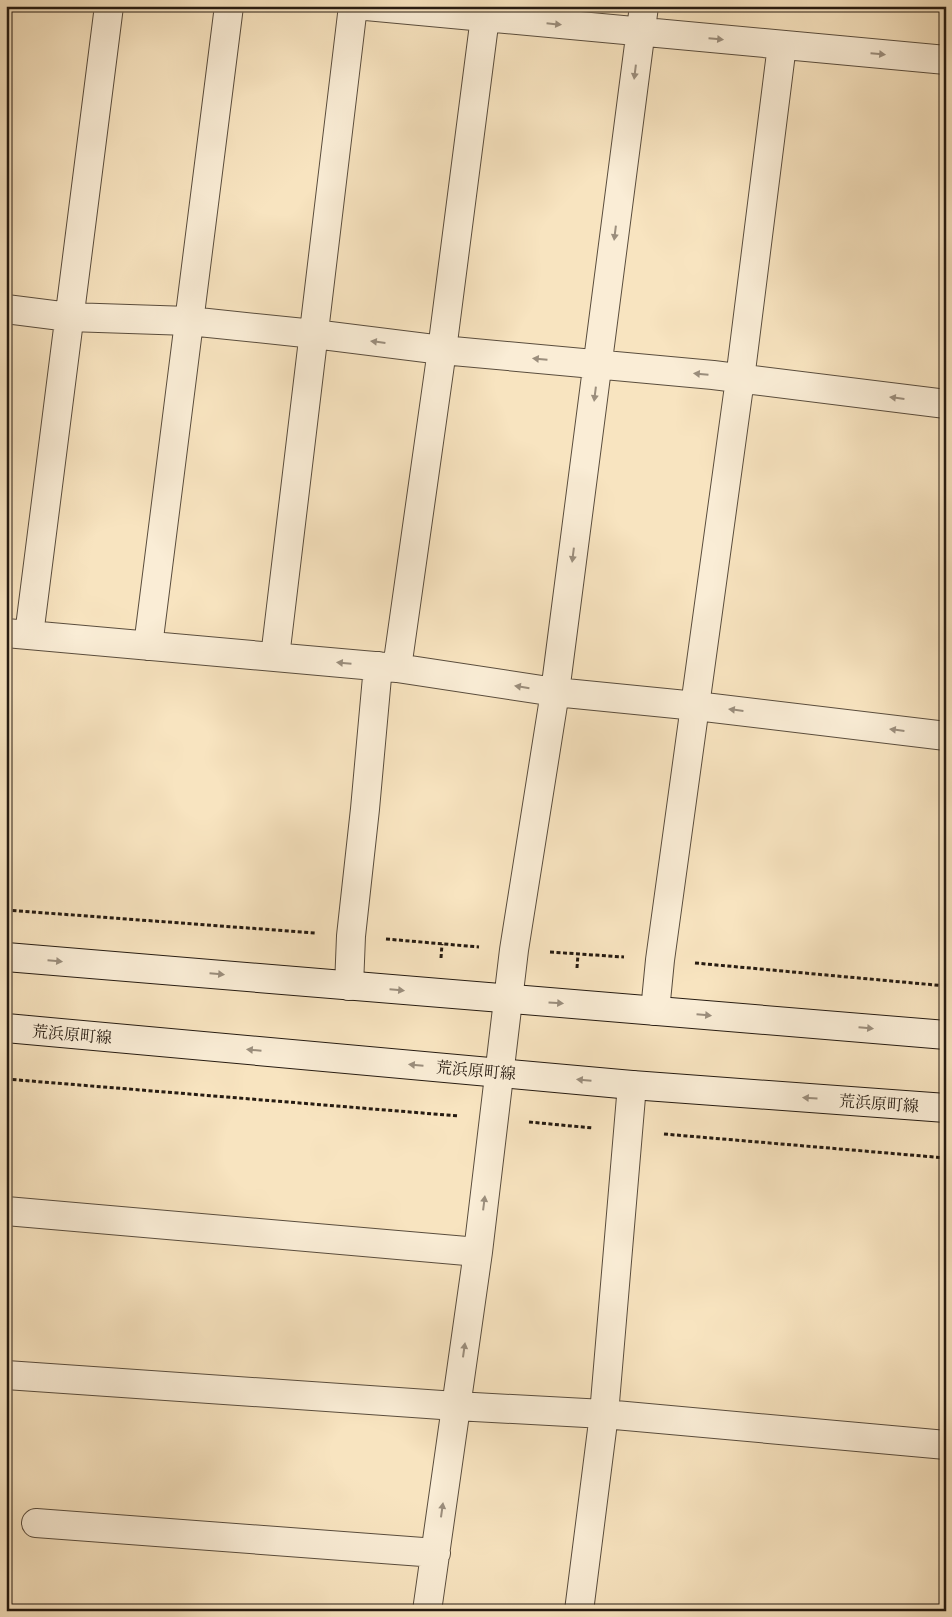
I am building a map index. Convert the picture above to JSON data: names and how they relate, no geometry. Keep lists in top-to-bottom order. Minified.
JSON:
{"streets":{"street":["荒浜原町線"]}}
